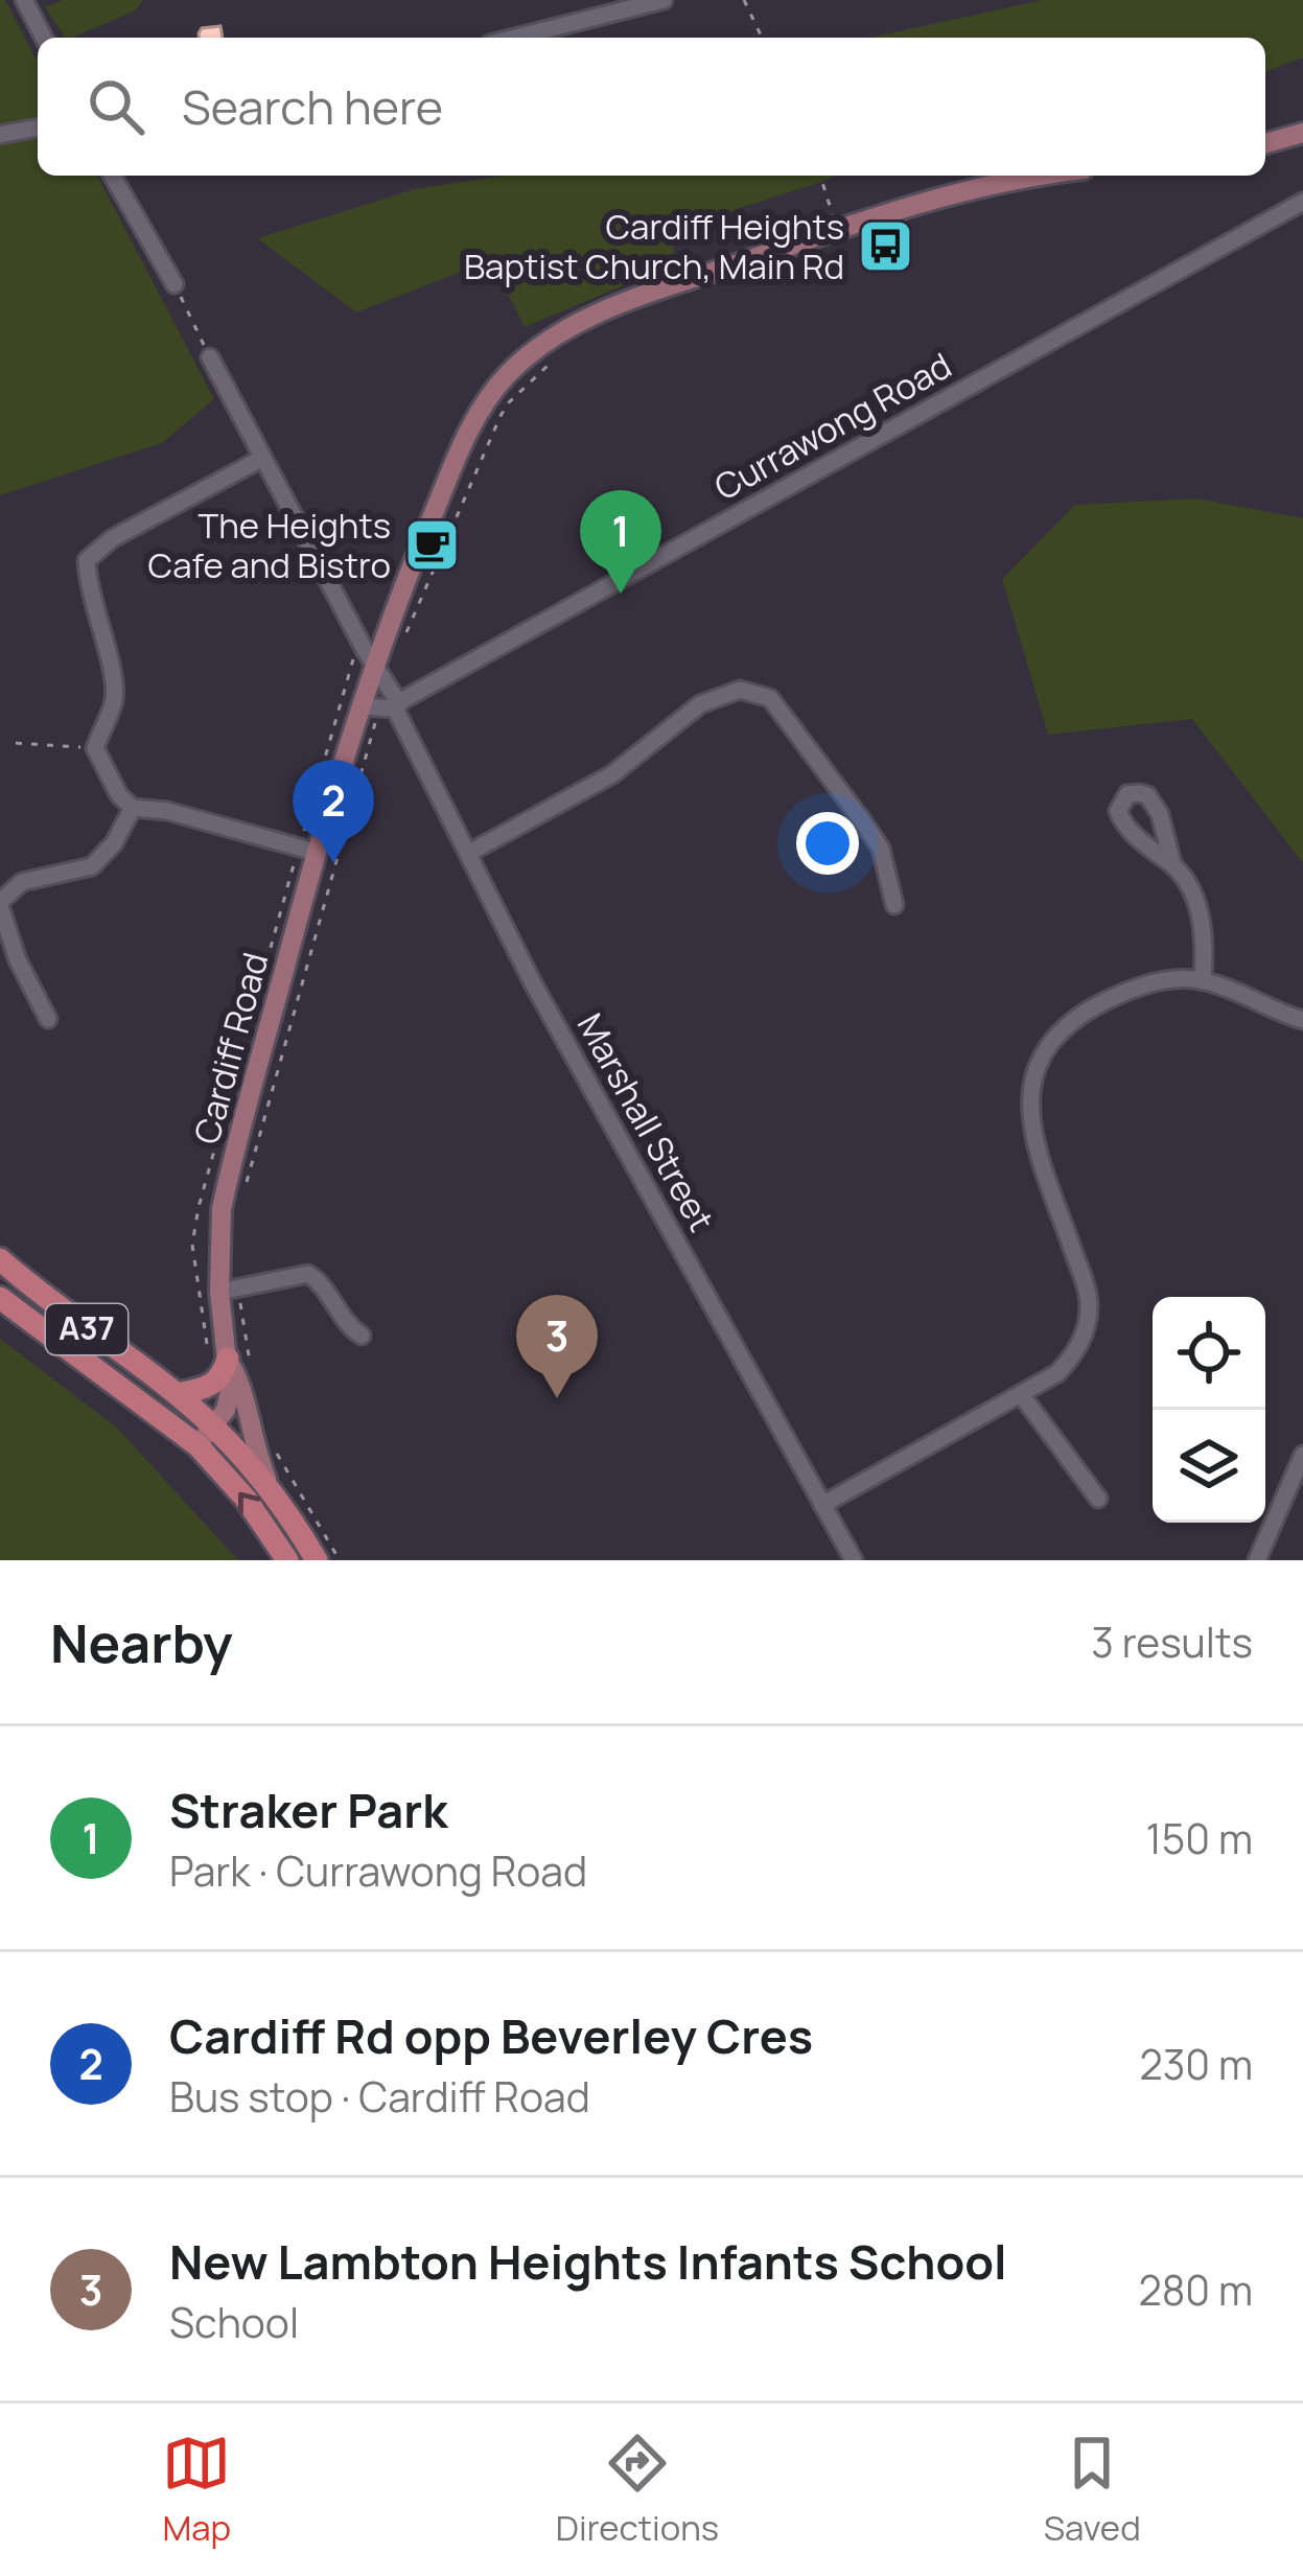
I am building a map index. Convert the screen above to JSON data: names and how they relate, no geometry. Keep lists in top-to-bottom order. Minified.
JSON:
{"streets":{"highway":["A37"],"main road":["Cardiff Road"],"street":["Currawong Road","Marshall Street"]},"crossings":[["Currawong Road","Marshall Street"],["Cardiff Road","Marshall Street"],["Cardiff Road","A37"]],"places":{"bus stop":["Cardiff Heights Baptist Church, Main Rd"],"cafe":["The Heights Cafe and Bistro"]},"page":{"search":"Search here","pins":["1","2","3"],"heading":["Nearby","3 results"],"list":[{"mark":"1","name":"Straker Park","note":"Park · Currawong Road","value":"150 m"},{"mark":"2","name":"Cardiff Rd opp Beverley Cres","note":"Bus stop · Cardiff Road","value":"230 m"},{"mark":"3","name":"New Lambton Heights Infants School","note":"School","value":"280 m"}],"nav":["Map","Directions","Saved"]}}
